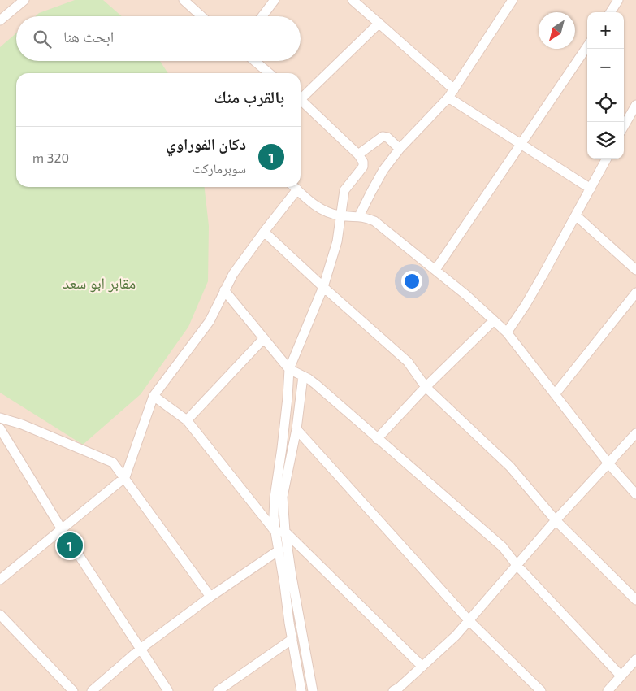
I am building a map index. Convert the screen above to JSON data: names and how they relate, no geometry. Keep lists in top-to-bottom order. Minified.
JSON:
{"parks":["مقابر ابو سعد"],"north":"bottom left","page":{"map_buttons":["+","−"],"search":"ابحث هنا","heading":"بالقرب منك","list":[{"mark":"1","name":"دكان الفوراوي","note":"سوبرماركت","value":"320 m"}],"pins":"1"}}
